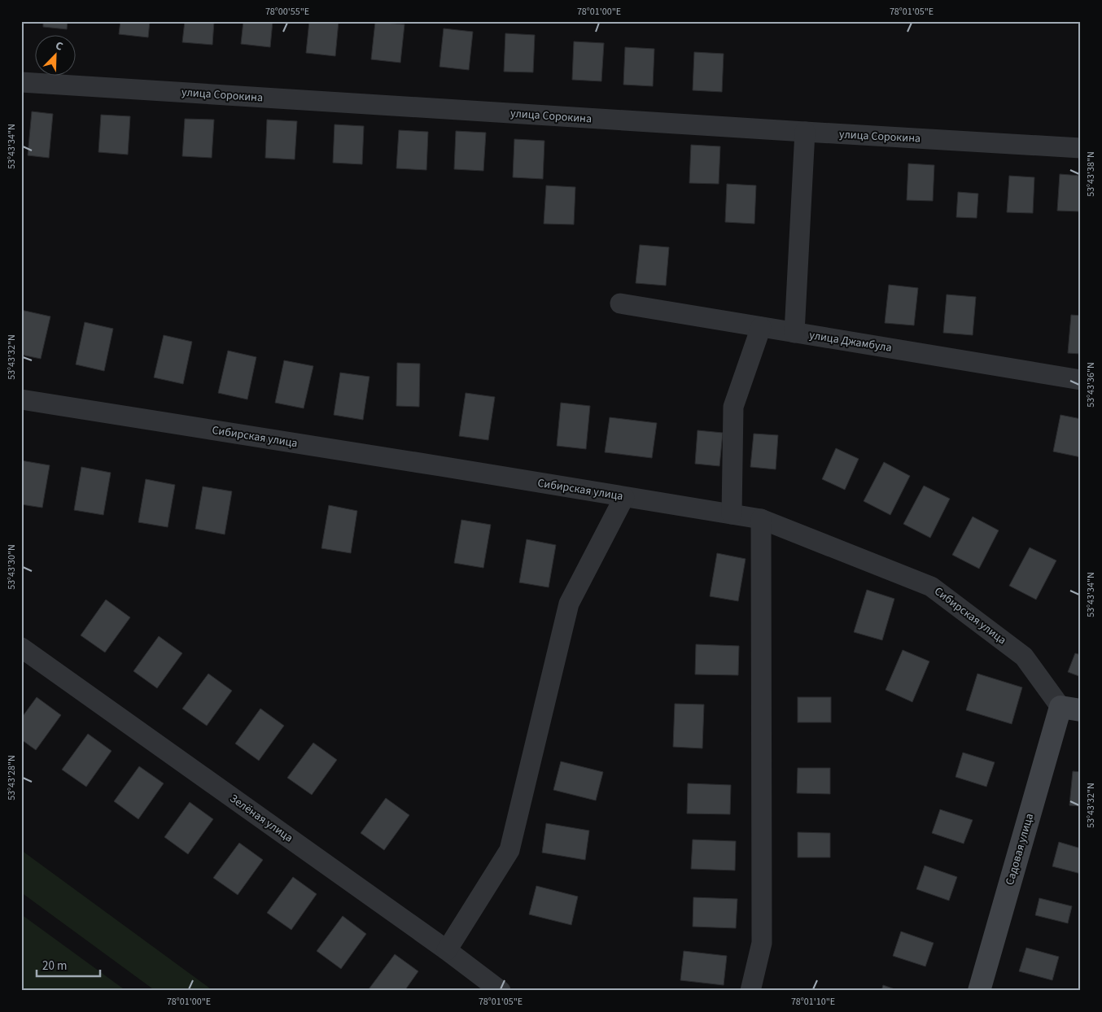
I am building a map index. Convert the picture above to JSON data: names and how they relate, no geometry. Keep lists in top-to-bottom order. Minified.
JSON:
{"streets":{"street":["улица Сорокина","улица Джамбула","Сибирская улица","Зелёная улица","Садовая улица"]},"crossings":[["Сибирская улица","Садовая улица"]],"scale_bar":"20 m","north":"top right","coordinates":["78°00'55\"E","78°01'00\"E","78°01'05\"E","53°43'34\"N","53°43'38\"N","53°43'32\"N","53°43'36\"N","53°43'30\"N","53°43'28\"N","78°01'10\"E"]}
